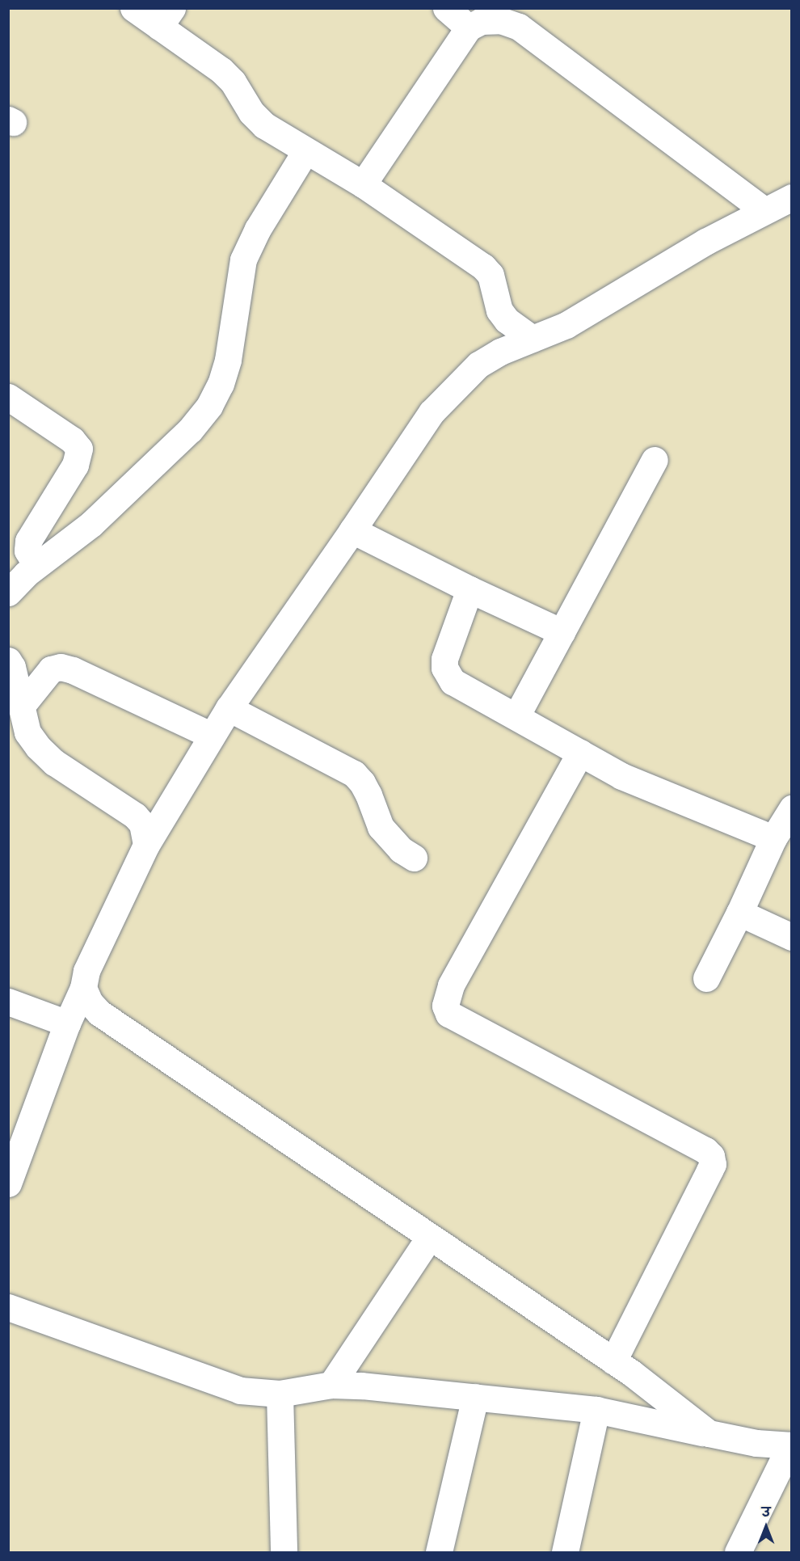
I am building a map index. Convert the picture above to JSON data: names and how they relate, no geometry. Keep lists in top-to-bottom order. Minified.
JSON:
{"north":"top"}
